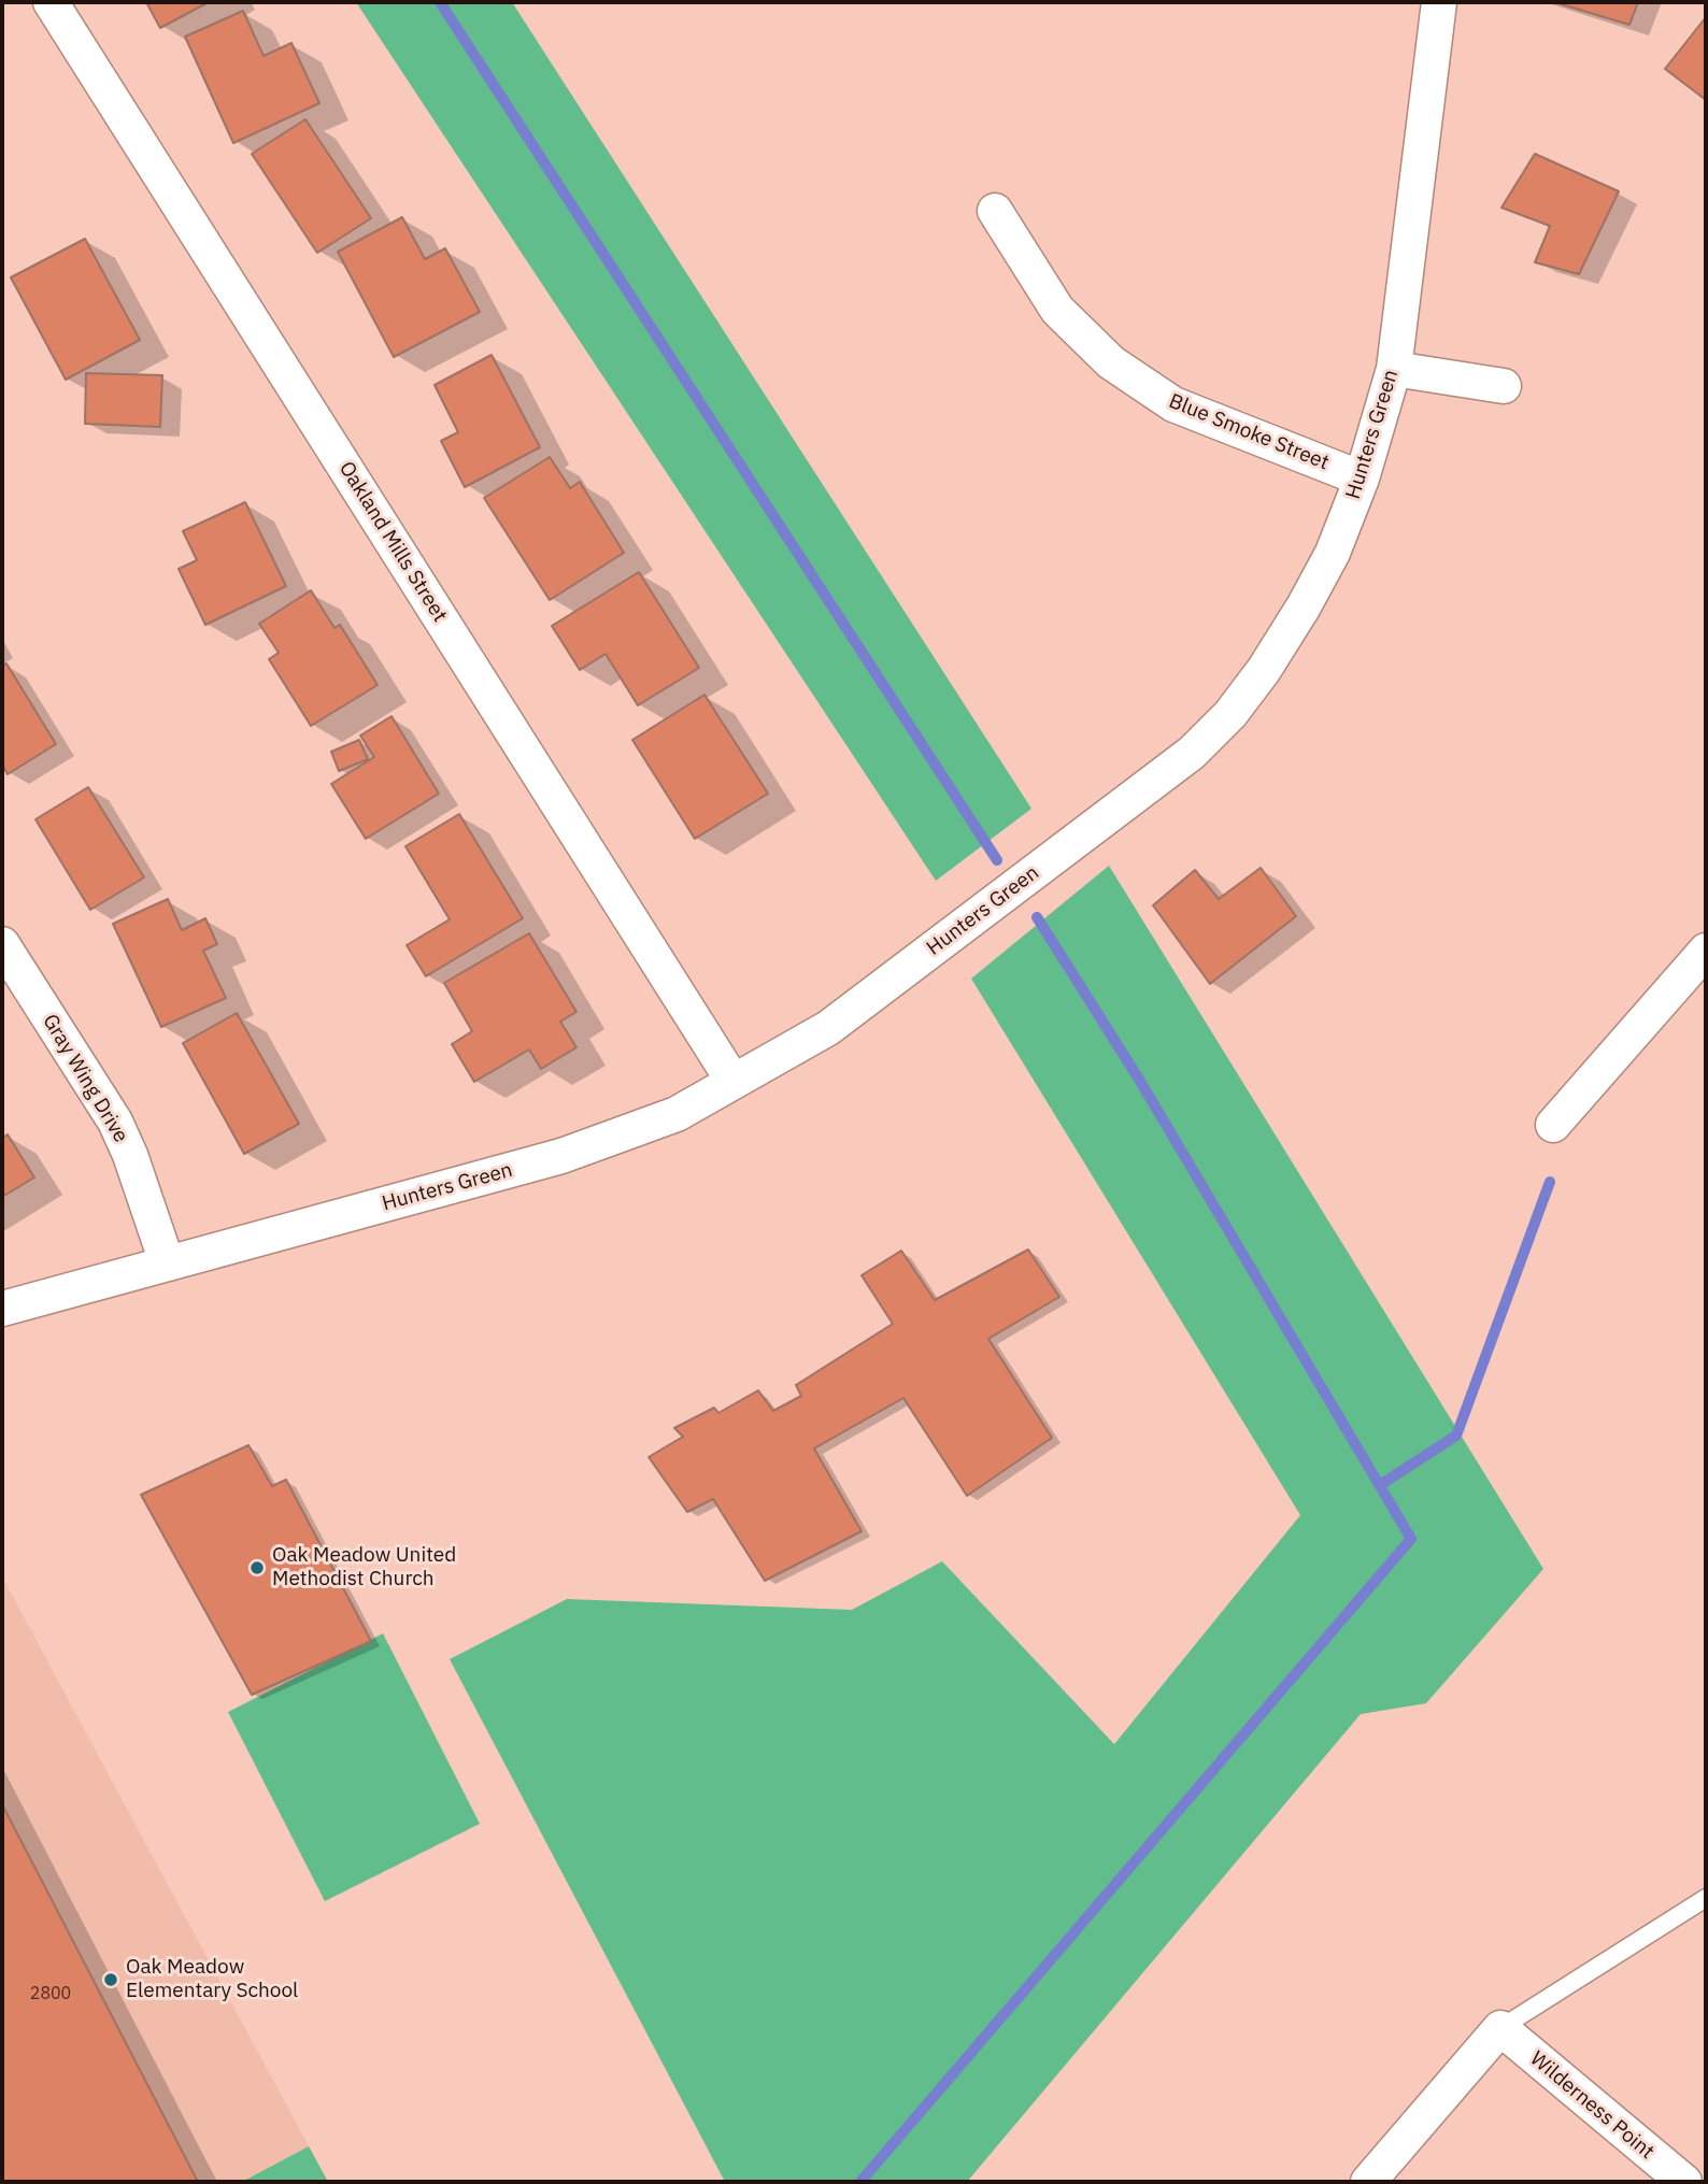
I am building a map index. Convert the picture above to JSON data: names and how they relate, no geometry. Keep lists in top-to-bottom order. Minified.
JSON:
{"streets":{"street":["Blue Smoke Street","Hunters Green","Oakland Mills Street","Gray Wing Drive","Wilderness Point"]},"crossings":[["Blue Smoke Street","Hunters Green"],["Hunters Green","Oakland Mills Street"],["Hunters Green","Gray Wing Drive"]],"places":["Oak Meadow United Methodist Church","Oak Meadow Elementary School"],"house_numbers":["2800"]}
